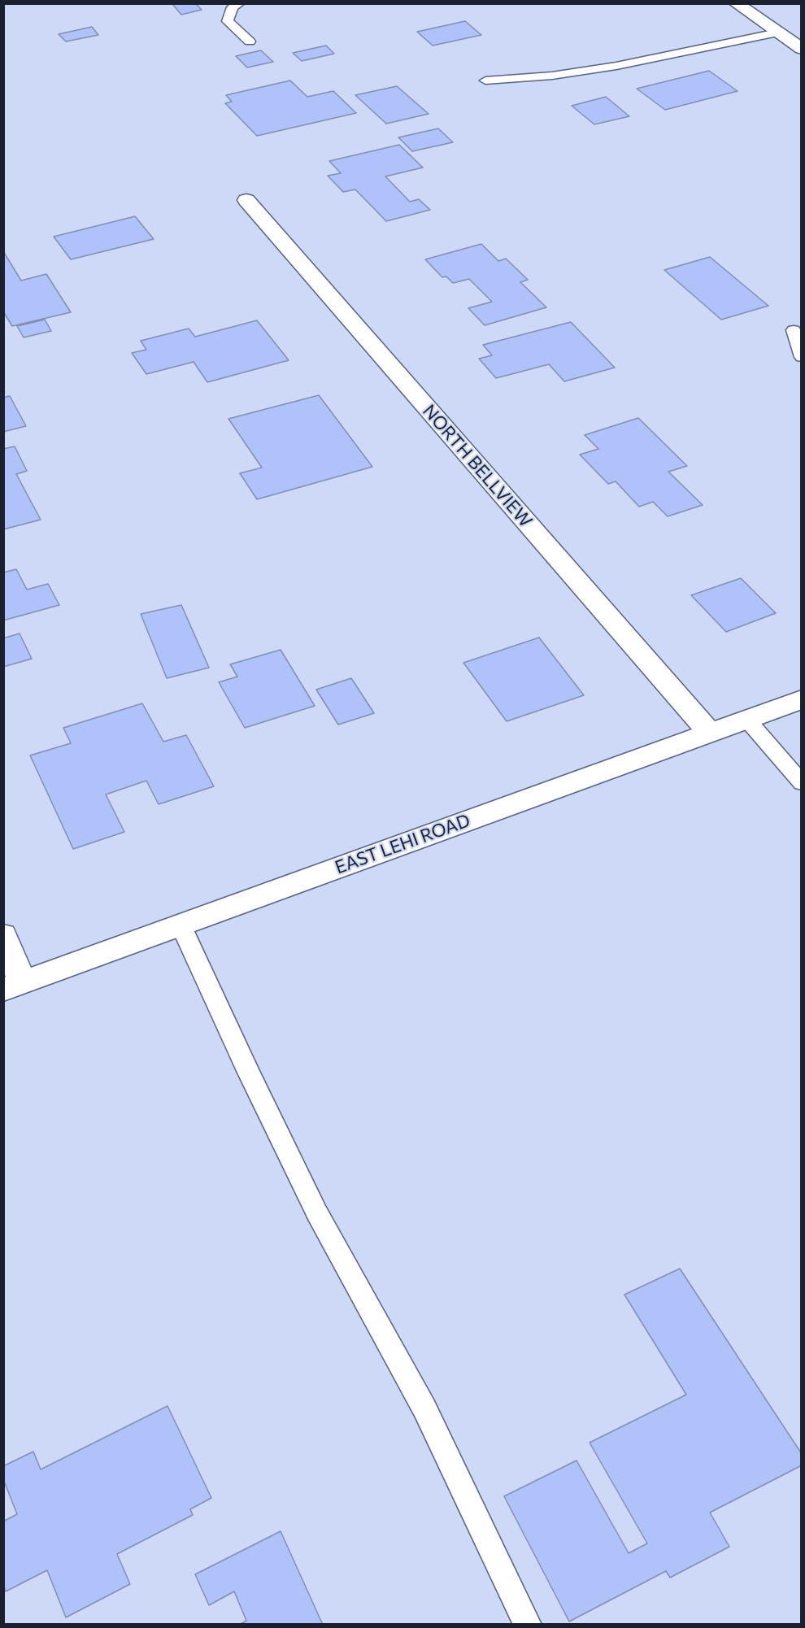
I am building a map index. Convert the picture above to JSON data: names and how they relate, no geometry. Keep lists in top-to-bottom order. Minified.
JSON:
{"streets":{"street":["NORTH BELLVIEW","EAST LEHI ROAD"]},"crossings":[["NORTH BELLVIEW","EAST LEHI ROAD"]]}
